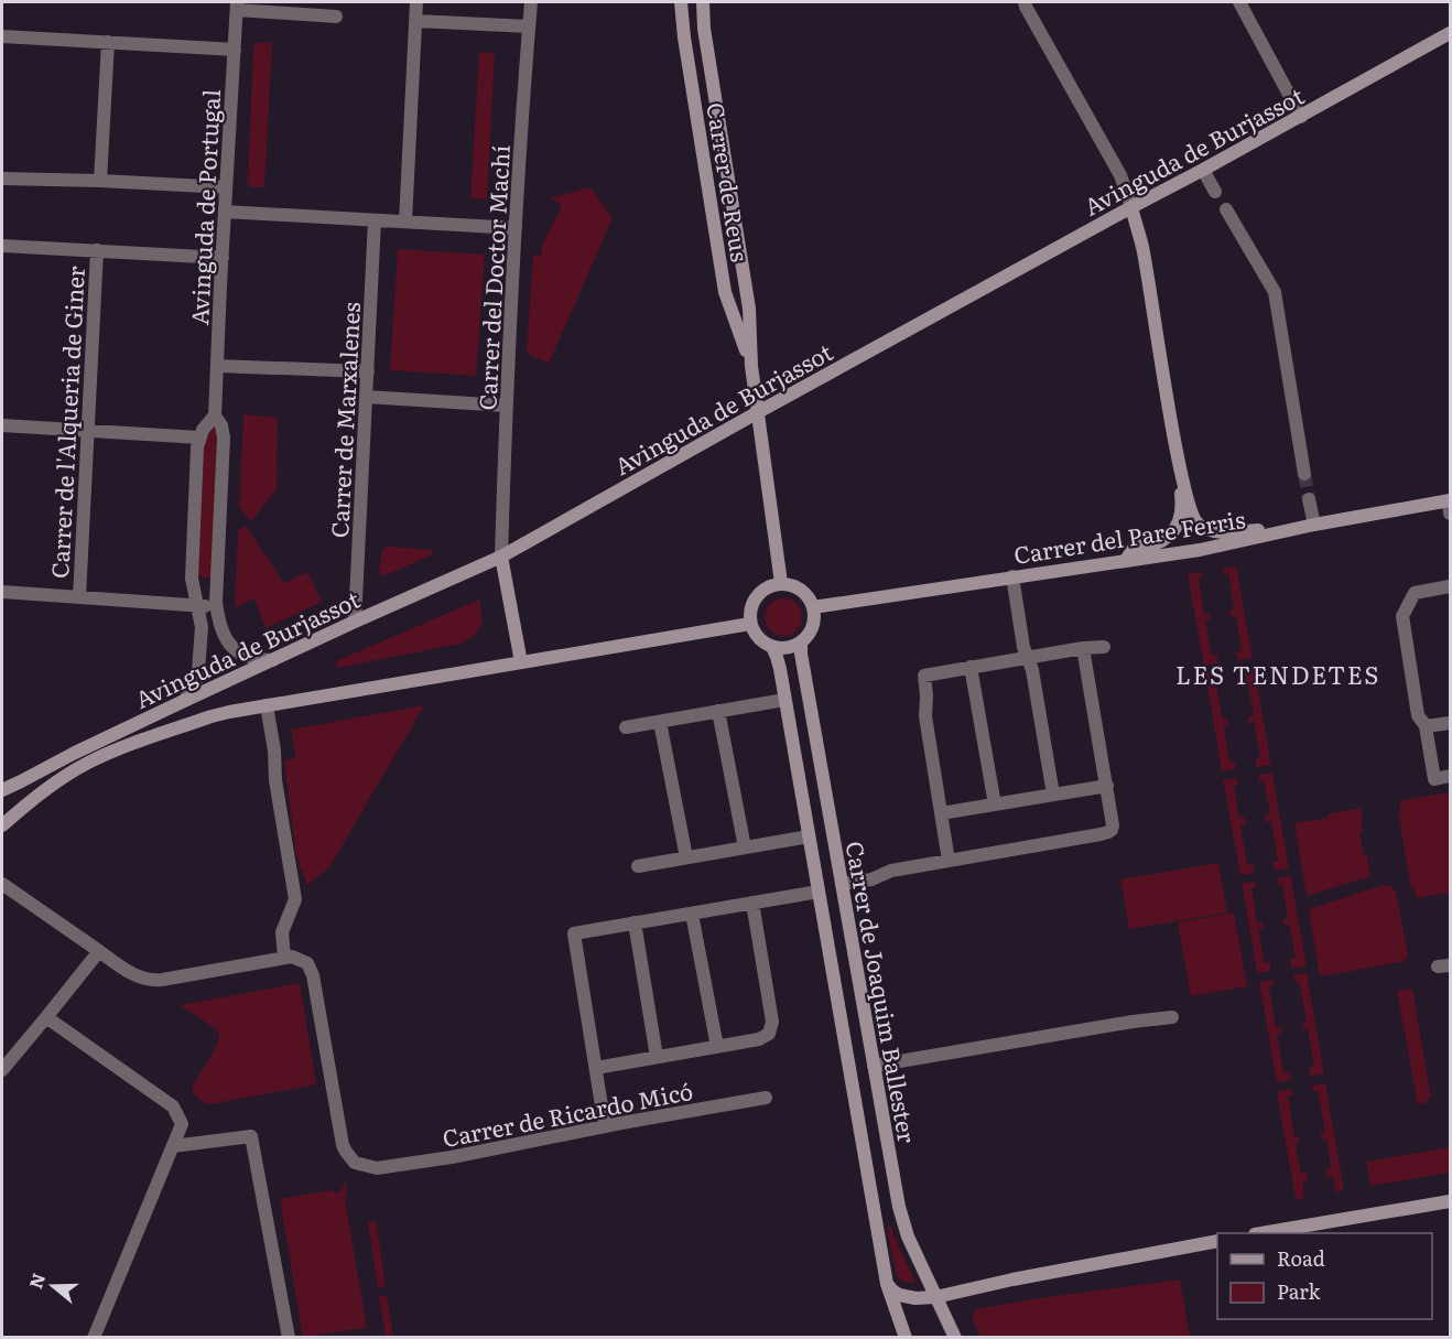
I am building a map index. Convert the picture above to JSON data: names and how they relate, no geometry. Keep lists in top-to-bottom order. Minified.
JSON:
{"streets":{"street":["Avinguda de Burjassot","Carrer de Reus","Avinguda de Portugal","Carrer del Doctor Machí","Carrer de Marxalenes","Carrer de l'Alqueria de Giner","Carrer del Pare Ferris","Carrer de Joaquim Ballester","Carrer de Ricardo Micó"]},"crossings":[["Avinguda de Burjassot","Carrer de Reus"],["Avinguda de Burjassot","Avinguda de Portugal"],["Avinguda de Burjassot","Carrer del Doctor Machí"],["Avinguda de Burjassot","Carrer de Marxalenes"],["Carrer de Reus","Carrer del Pare Ferris"],["Carrer de Reus","Carrer de Joaquim Ballester"],["Carrer del Pare Ferris","Carrer de Joaquim Ballester"]],"districts":["LES TENDETES"],"legend":["Road","Park"],"north":"left"}
